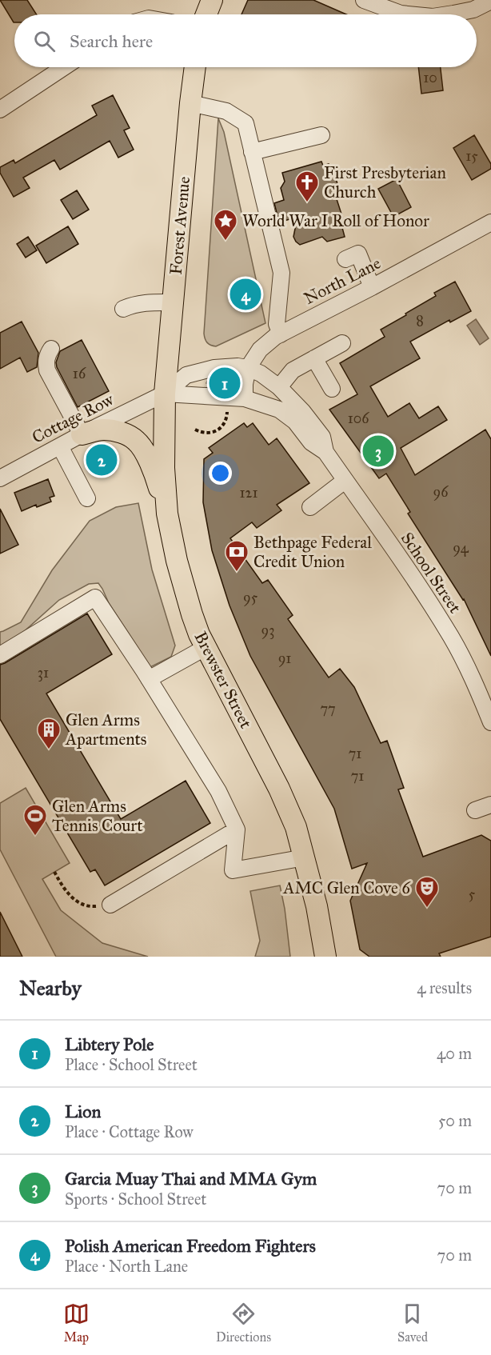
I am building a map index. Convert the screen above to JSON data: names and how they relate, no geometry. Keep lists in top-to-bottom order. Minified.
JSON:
{"streets":{"main road":["Forest Avenue","Brewster Street"],"street":["North Lane","Cottage Row","School Street"]},"crossings":[["Forest Avenue","Cottage Row"],["Forest Avenue","School Street"],["Forest Avenue","Brewster Street"],["North Lane","School Street"],["Cottage Row","School Street"],["Cottage Row","Brewster Street"],["School Street","Brewster Street"]],"places":{"church":["First Presbyterian Church"],"place":["World War I Roll of Honor"],"bank":["Bethpage Federal Credit Union"],"building":["Glen Arms Apartments"],"sports":["Glen Arms Tennis Court"],"theatre":["AMC Glen Cove 6"]},"house_numbers":["10","15","8","16","106","96","121","94","95","93","91","31","77","71","71","5"],"page":{"search":"Search here","pins":["4","1","3","2"],"heading":["Nearby","4 results"],"list":[{"mark":"1","name":"Libtery Pole","note":"Place · School Street","value":"40 m"},{"mark":"2","name":"Lion","note":"Place · Cottage Row","value":"50 m"},{"mark":"3","name":"Garcia Muay Thai and MMA Gym","note":"Sports · School Street","value":"70 m"},{"mark":"4","name":"Polish American Freedom Fighters","note":"Place · North Lane","value":"70 m"}],"nav":["Map","Directions","Saved"]}}
